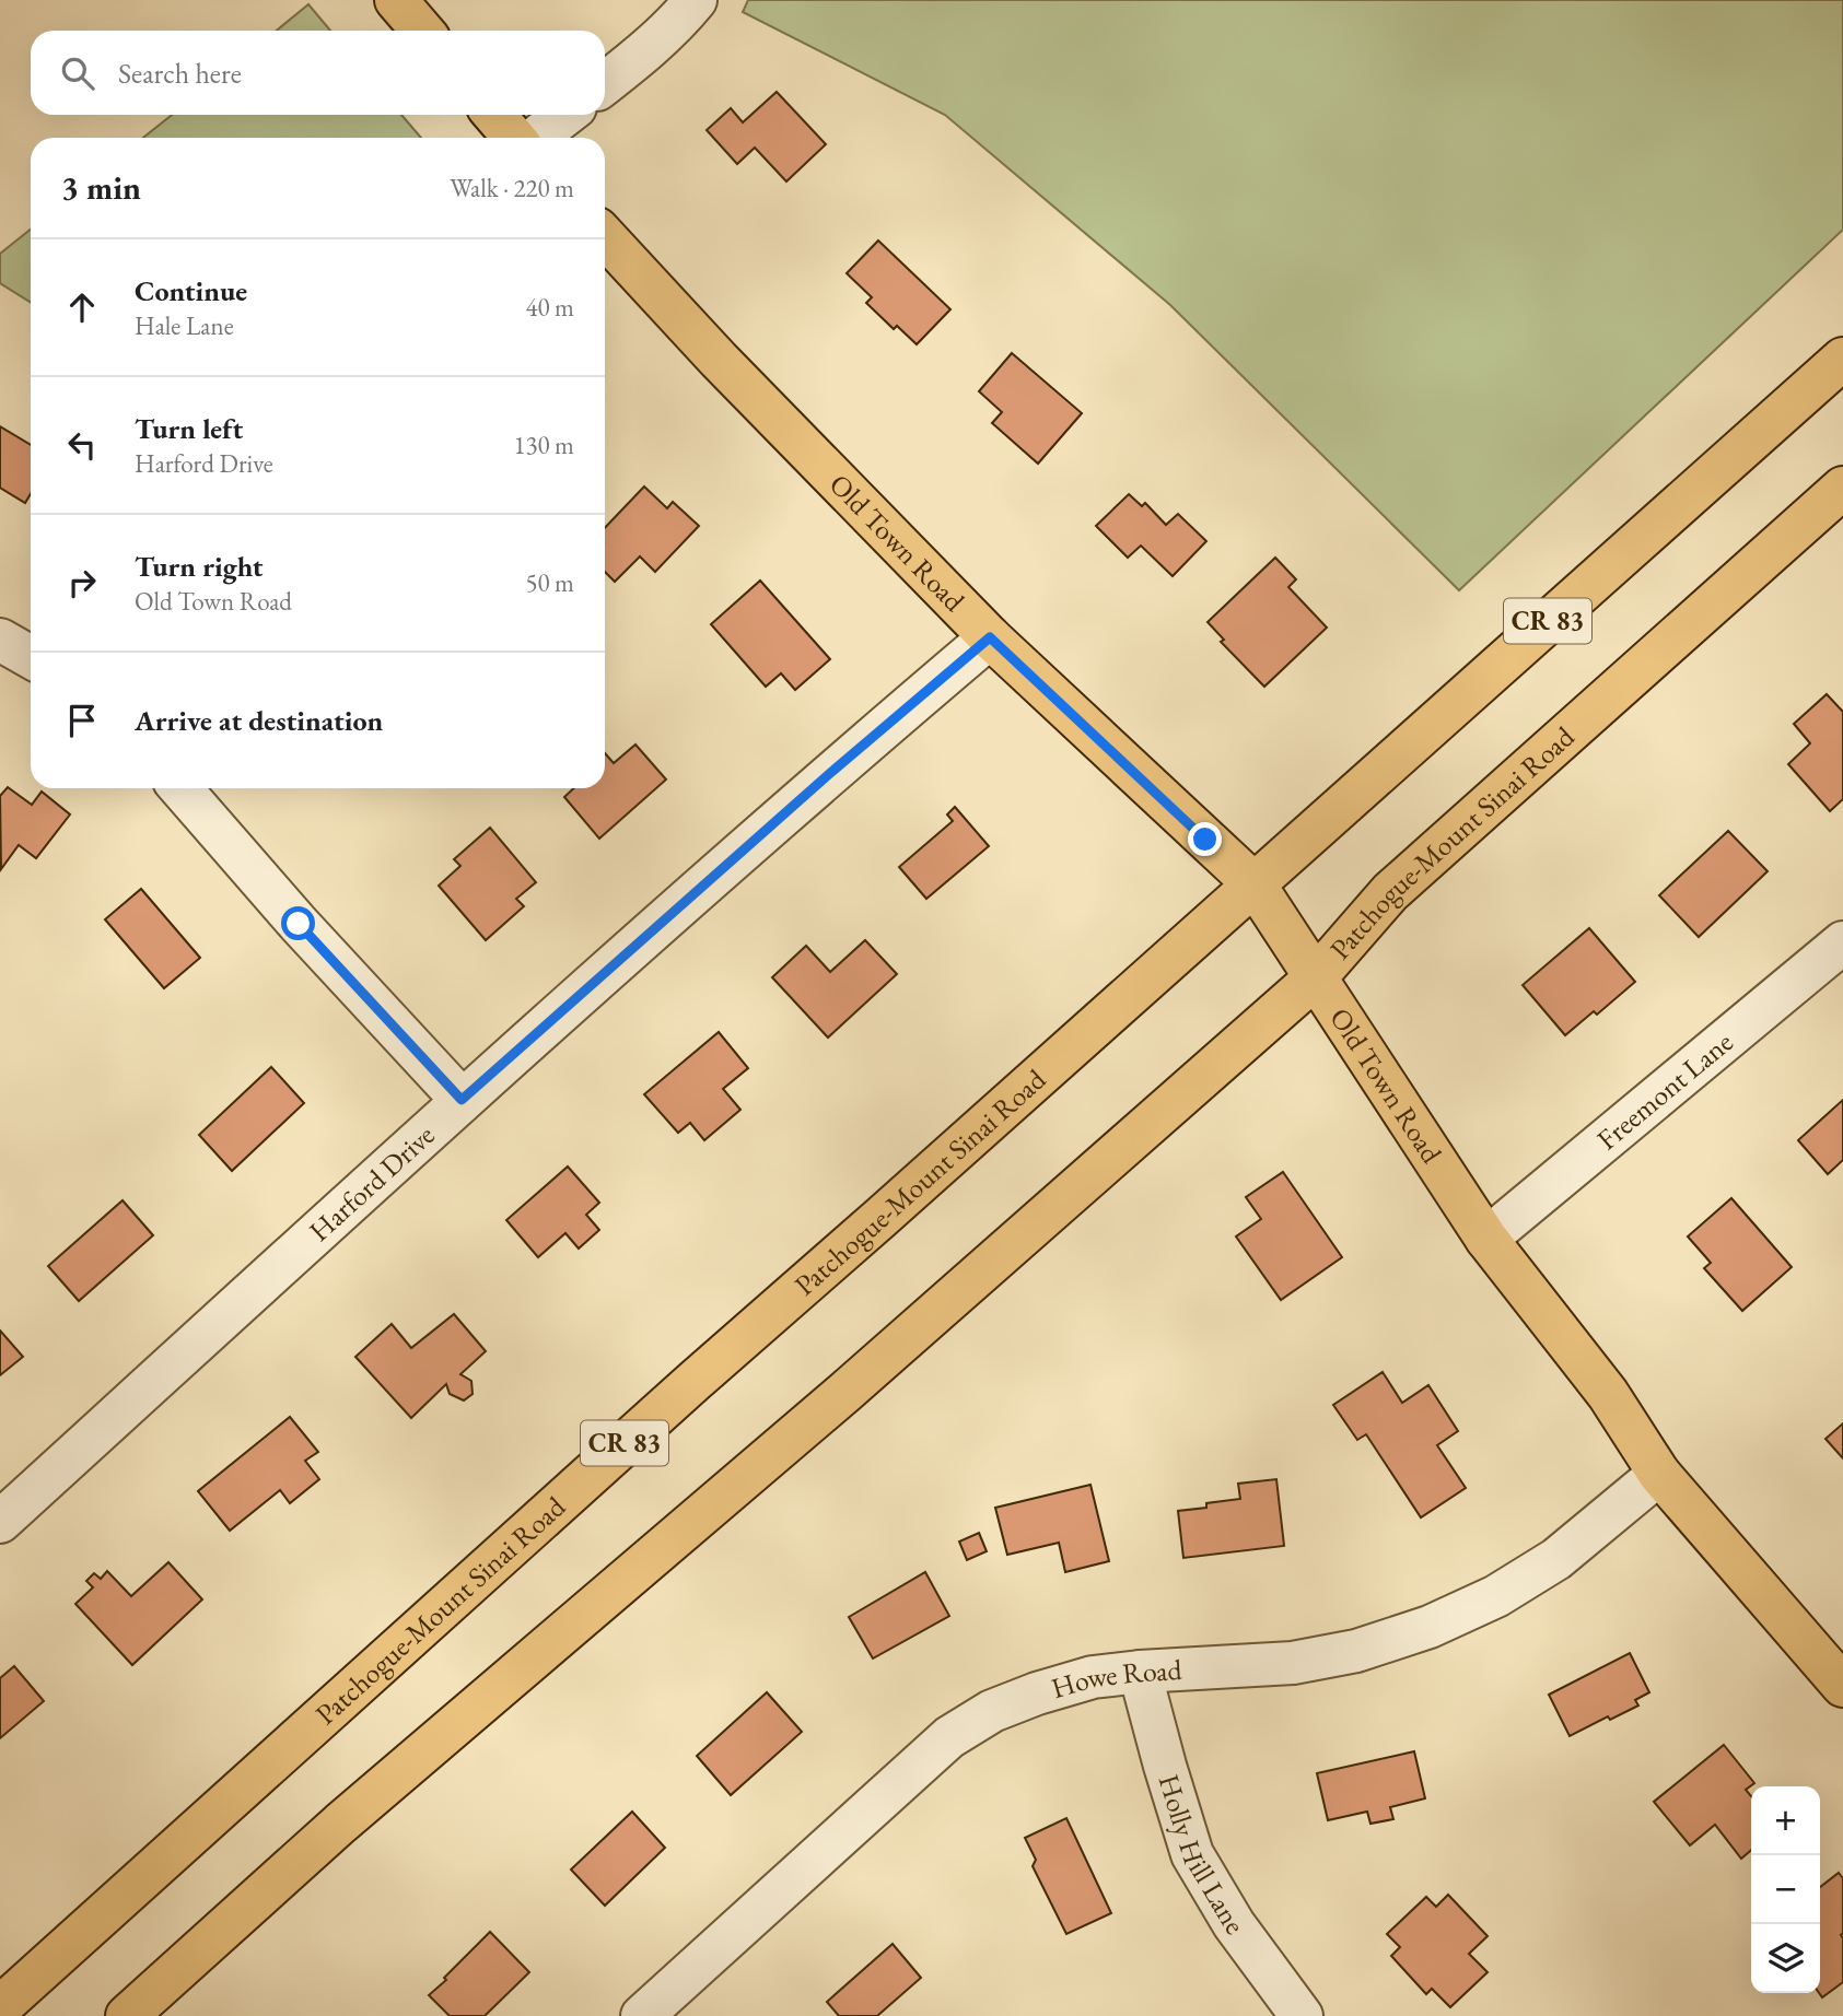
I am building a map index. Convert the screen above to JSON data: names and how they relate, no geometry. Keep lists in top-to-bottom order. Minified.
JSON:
{"streets":{"main road":["Old Town Road","CR 83","Patchogue-Mount Sinai Road"],"street":["Freemont Lane","Harford Drive","Howe Road","Holly Hill Lane"]},"crossings":[["Old Town Road","Patchogue-Mount Sinai Road"],["Old Town Road","Freemont Lane"],["Old Town Road","Harford Drive"],["Old Town Road","Howe Road"],["Howe Road","Holly Hill Lane"]],"page":{"search":"Search here","heading":["3 min","Walk · 220 m"],"list":[["Continue","Hale Lane","40 m"],["Turn left","Harford Drive","130 m"],["Turn right","Old Town Road","50 m"],"Arrive at destination"],"map_buttons":["+","−"]}}
